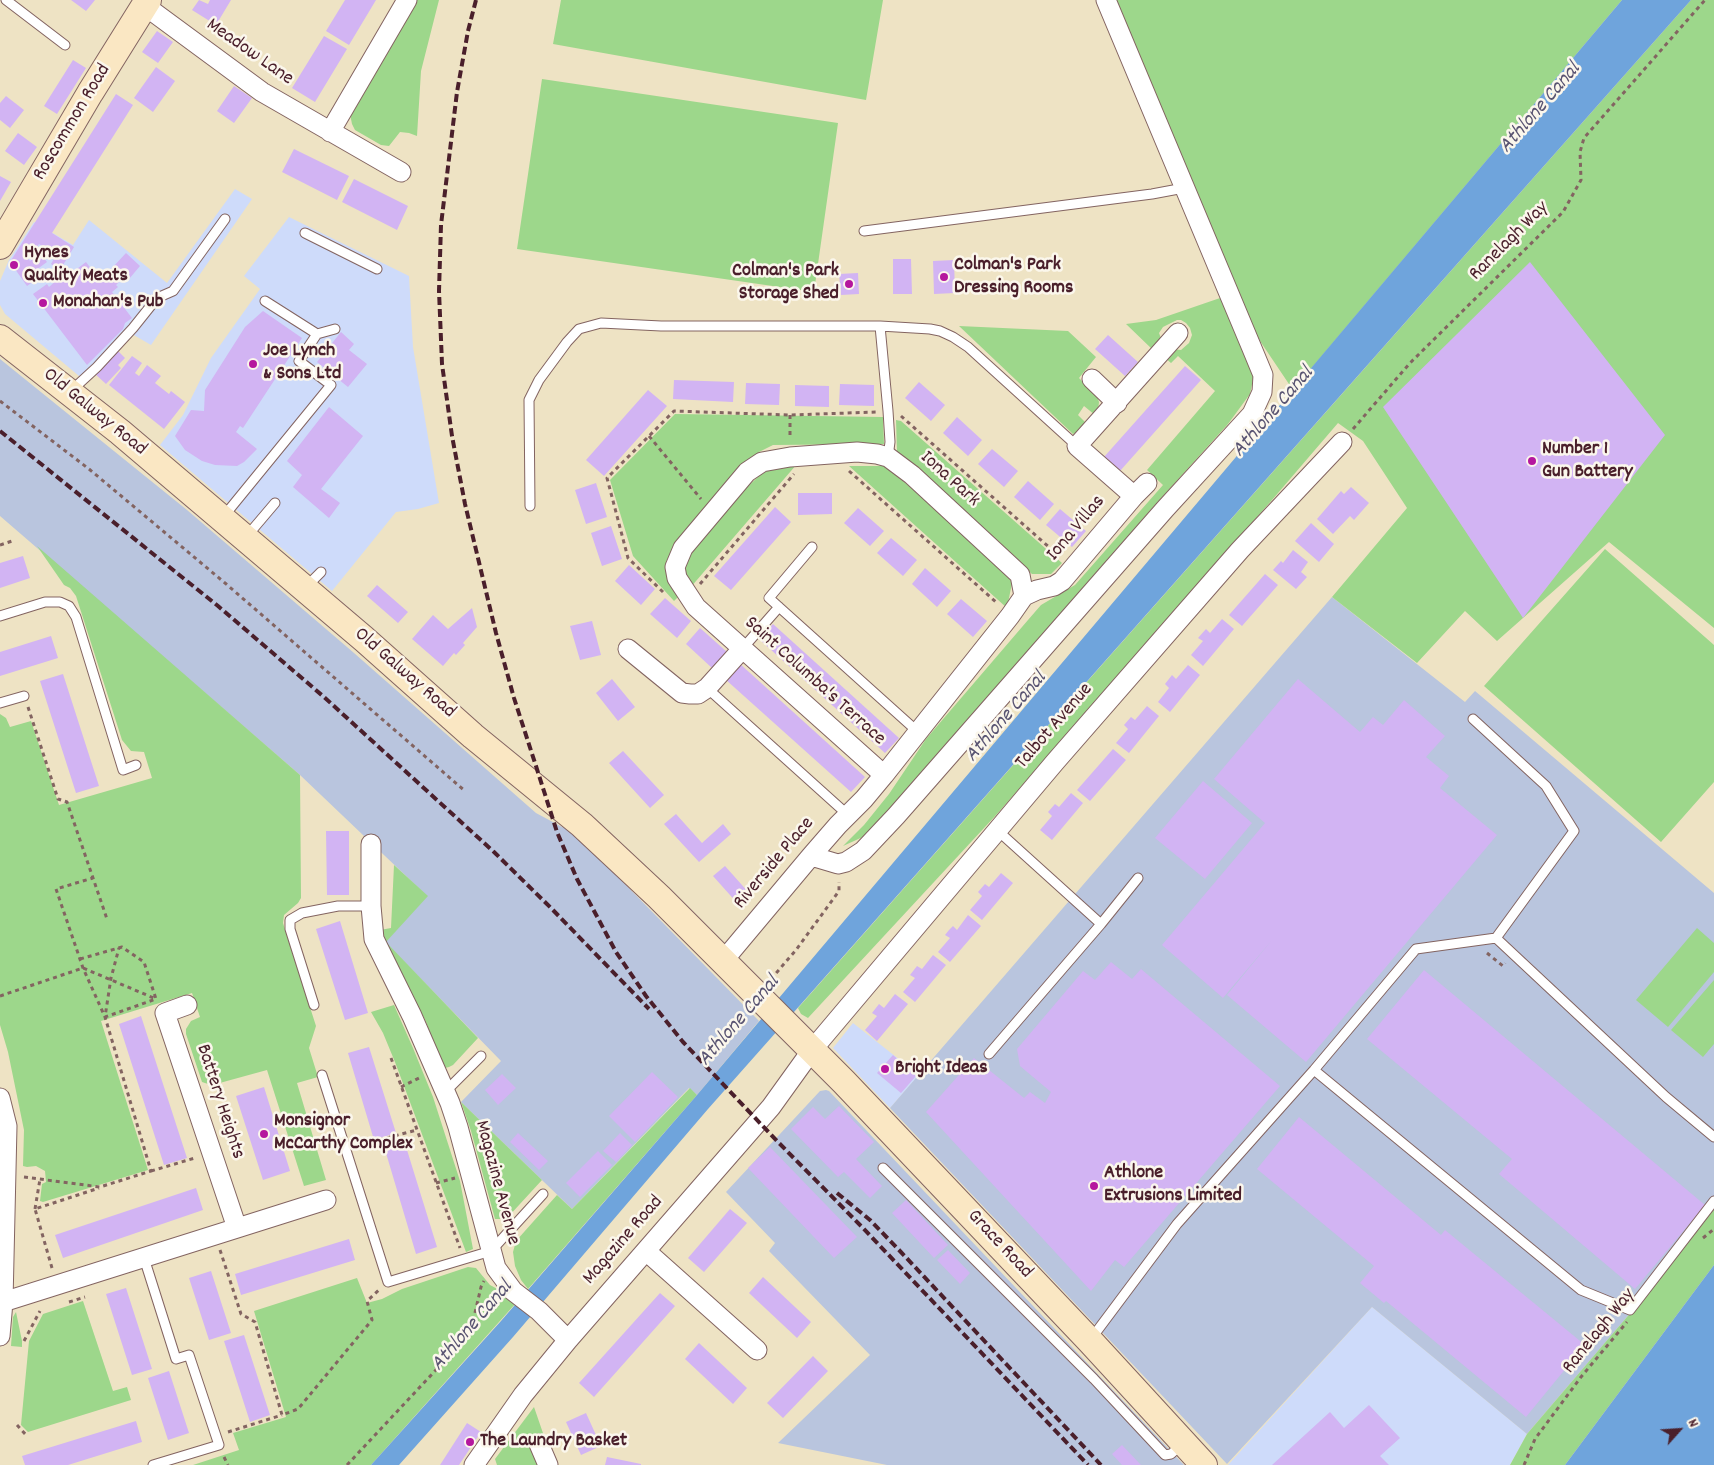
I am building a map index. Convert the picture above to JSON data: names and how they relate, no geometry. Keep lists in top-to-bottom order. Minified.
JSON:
{"streets":{"main road":["Roscommon Road","Old Galway Road","Grace Road"],"street":["Meadow Lane","Iona Park","Iona Villas","Saint Columba's Terrace","Talbot Avenue","Riverside Place","Battery Heights","Magazine Avenue","Magazine Road"],"path":["Ranelagh Way"]},"crossings":[["Meadow Lane","Roscommon Road"],["Ranelagh Way","Talbot Avenue"],["Old Galway Road","Riverside Place"],["Old Galway Road","Grace Road"],["Iona Park","Iona Villas"],["Iona Park","Saint Columba's Terrace"],["Saint Columba's Terrace","Riverside Place"],["Talbot Avenue","Magazine Road"],["Talbot Avenue","Grace Road"],["Magazine Avenue","Magazine Road"],["Magazine Road","Grace Road"]],"water":["Athlone Canal"],"places":["Hynes Quality Meats","Colman's Park Dressing Rooms","Colman's Park Storage Shed","Monahan's Pub","Joe Lynch & Sons Ltd","Number 1 Gun Battery","Bright Ideas","Monsignor McCarthy Complex","Athlone Extrusions Limited","The Laundry Basket"],"north":"top right"}
